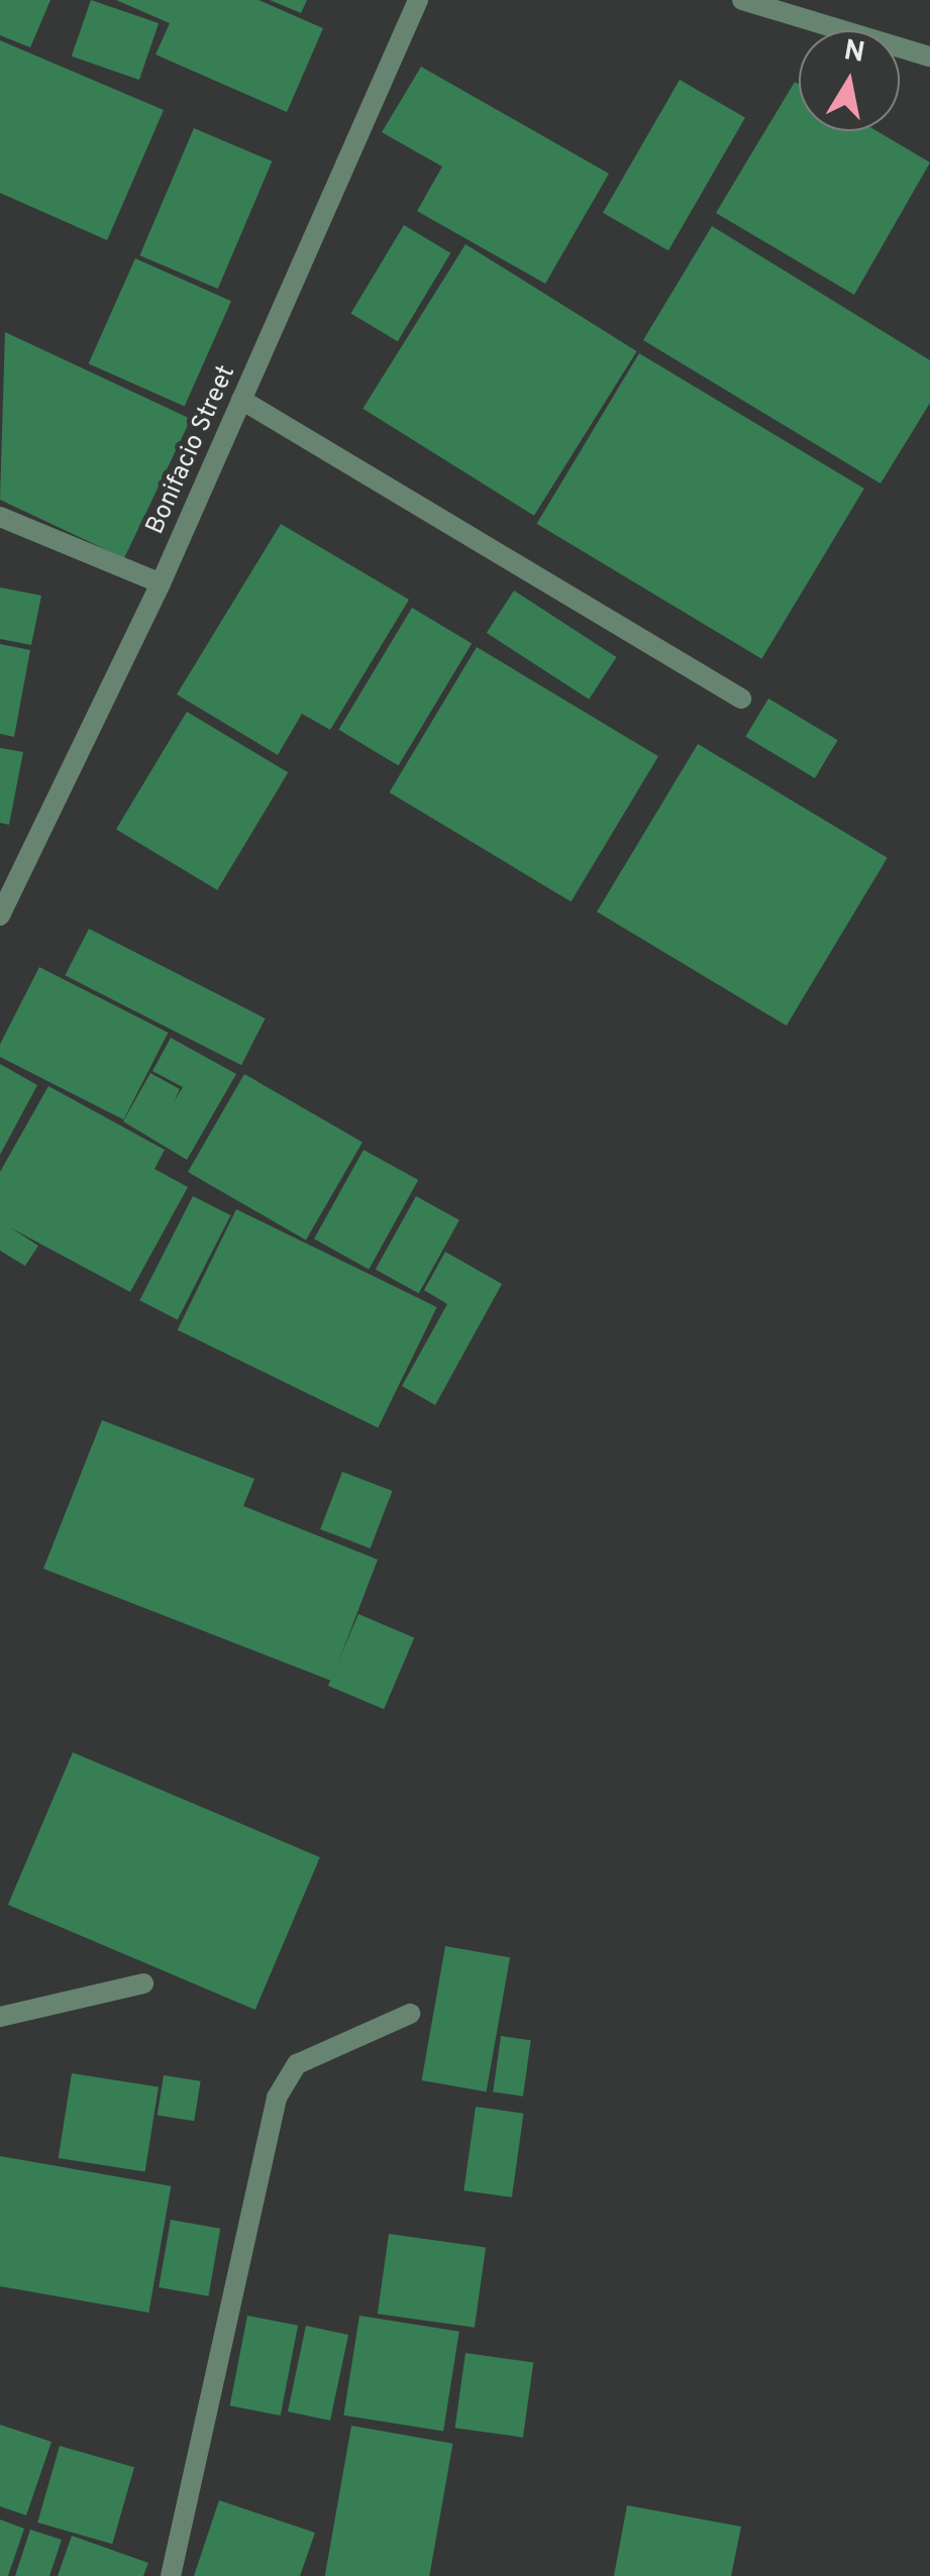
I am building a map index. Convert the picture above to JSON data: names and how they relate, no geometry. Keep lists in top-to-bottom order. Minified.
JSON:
{"streets":{"street":["Bonifacio Street"]},"north":"top"}
